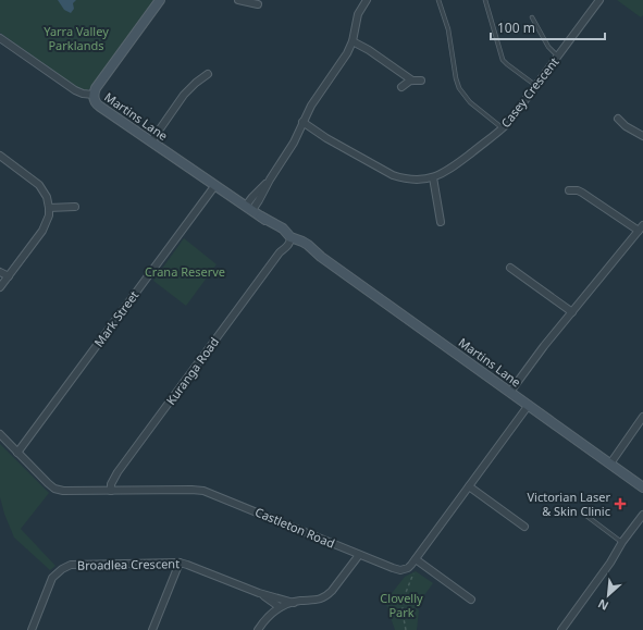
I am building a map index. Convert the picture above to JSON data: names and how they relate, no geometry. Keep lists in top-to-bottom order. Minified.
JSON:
{"streets":{"street":["Casey Crescent","Martins Lane","Mark Street","Kuranga Road","Castleton Road","Broadlea Crescent"]},"crossings":[["Martins Lane","Mark Street"],["Martins Lane","Kuranga Road"],["Martins Lane","Castleton Road"],["Mark Street","Castleton Road"],["Kuranga Road","Castleton Road"],["Castleton Road","Broadlea Crescent"]],"parks":["Yarra Valley Parklands","Crana Reserve","Clovelly Park"],"places":{"health":["Victorian Laser & Skin Clinic"]},"scale_bar":"100 m","north":"bottom left"}
